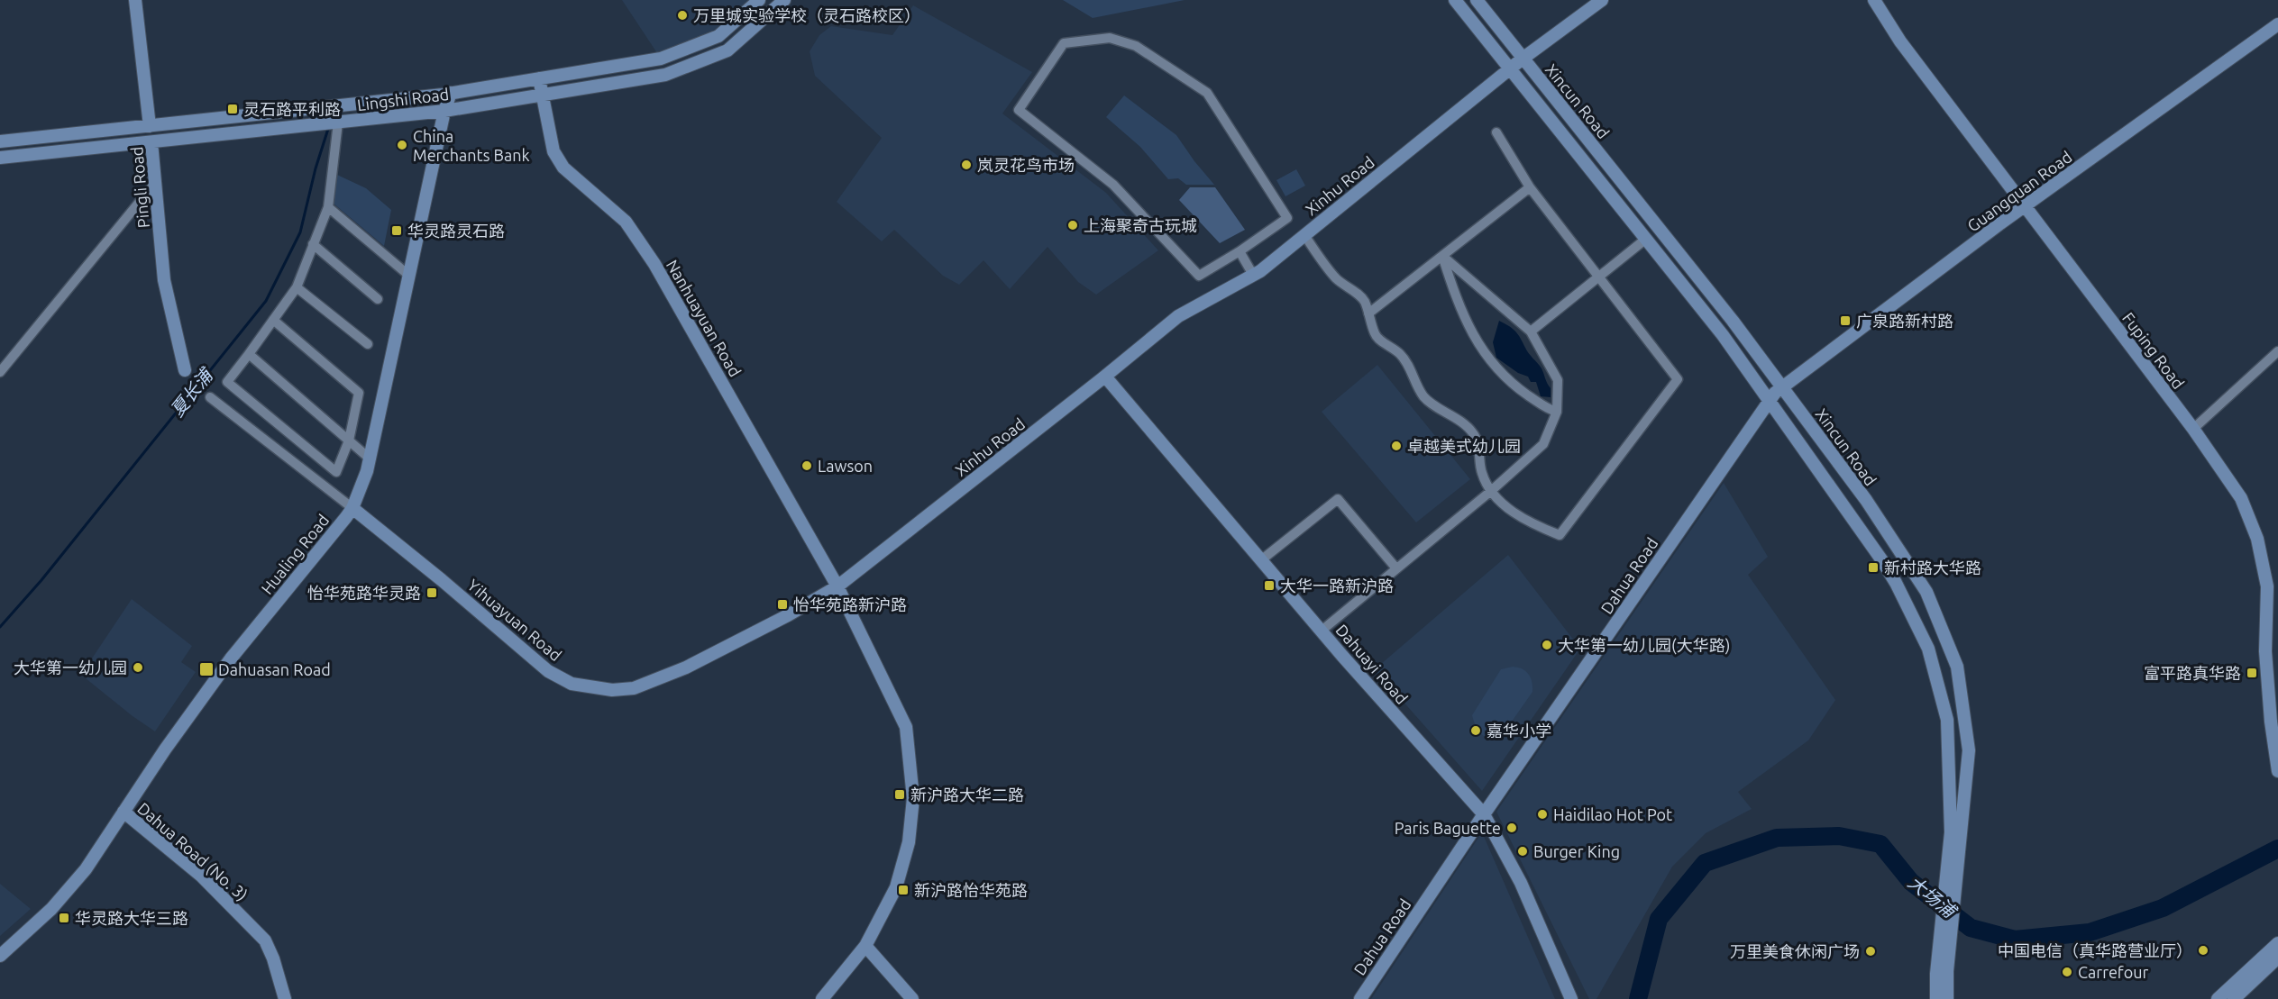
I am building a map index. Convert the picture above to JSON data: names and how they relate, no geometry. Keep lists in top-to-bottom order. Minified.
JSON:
{"streets":{"street":["Lingshi Road","Xincun Road","Xinhu Road","Pingli Road","Guangquan Road","Nanhuayuan Road","Fuping Road","Hualing Road","Dahua Road","Yihuayuan Road","Dahuayi Road","Dahua Road (No. 3)"]},"crossings":[["Lingshi Road","Pingli Road"],["Lingshi Road","Nanhuayuan Road"],["Lingshi Road","Hualing Road"],["Xincun Road","Xinhu Road"],["Xincun Road","Guangquan Road"],["Xincun Road","Dahua Road"],["Xinhu Road","Nanhuayuan Road"],["Xinhu Road","Yihuayuan Road"],["Xinhu Road","Dahuayi Road"],["Guangquan Road","Fuping Road"],["Guangquan Road","Dahua Road"],["Nanhuayuan Road","Yihuayuan Road"],["Hualing Road","Yihuayuan Road"],["Hualing Road","Dahua Road (No. 3)"],["Dahua Road","Dahuayi Road"]],"water":["夏长浦","大场浦"],"places":{"other":["万里城实验学校（灵石路校区）","China Merchants Bank","岚灵花鸟市场","上海聚奇古玩城","卓越美式幼儿园","Lawson","大华第一幼儿园(大华路)","大华第一幼儿园","嘉华小学","Haidilao Hot Pot","Paris Baguette","Burger King","中国电信（真华路营业厅）","万里美食休闲广场","Carrefour"],"transit":["灵石路平利路","华灵路灵石路","广泉路新村路","新村路大华路","大华一路新沪路","怡华苑路华灵路","怡华苑路新沪路","Dahuasan Road","富平路真华路","新沪路大华二路","新沪路怡华苑路","华灵路大华三路"]}}
